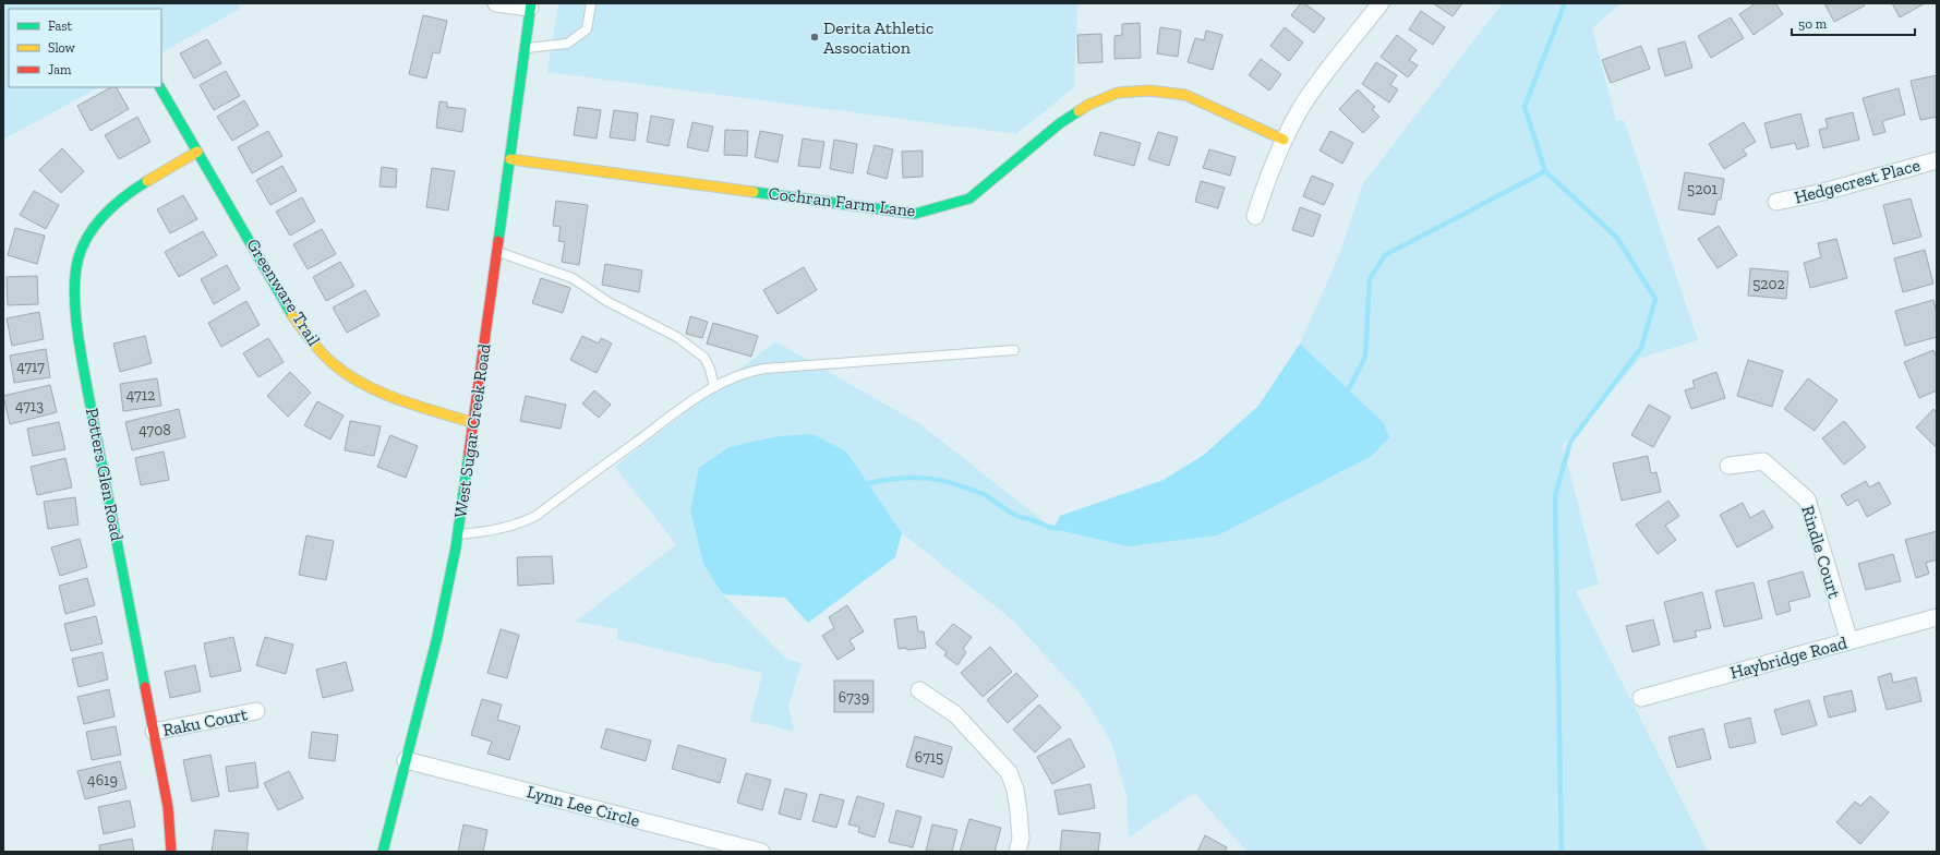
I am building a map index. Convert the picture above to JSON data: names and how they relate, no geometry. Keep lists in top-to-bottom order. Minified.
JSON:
{"streets":{"street":["Hedgecrest Place","Cochran Farm Lane","Greenware Trail","West Sugar Creek Road","Potters Glen Road","Rindle Court","Haybridge Road","Raku Court","Lynn Lee Circle"]},"crossings":[["Cochran Farm Lane","West Sugar Creek Road"],["Greenware Trail","West Sugar Creek Road"],["Greenware Trail","Potters Glen Road"],["West Sugar Creek Road","Lynn Lee Circle"],["Potters Glen Road","Raku Court"],["Rindle Court","Haybridge Road"]],"places":["Derita Athletic Association"],"house_numbers":["5201","5202","4717","4712","4713","4708","6739","6715","4619"],"legend":["Fast","Slow","Jam"],"scale_bar":"50 m"}
